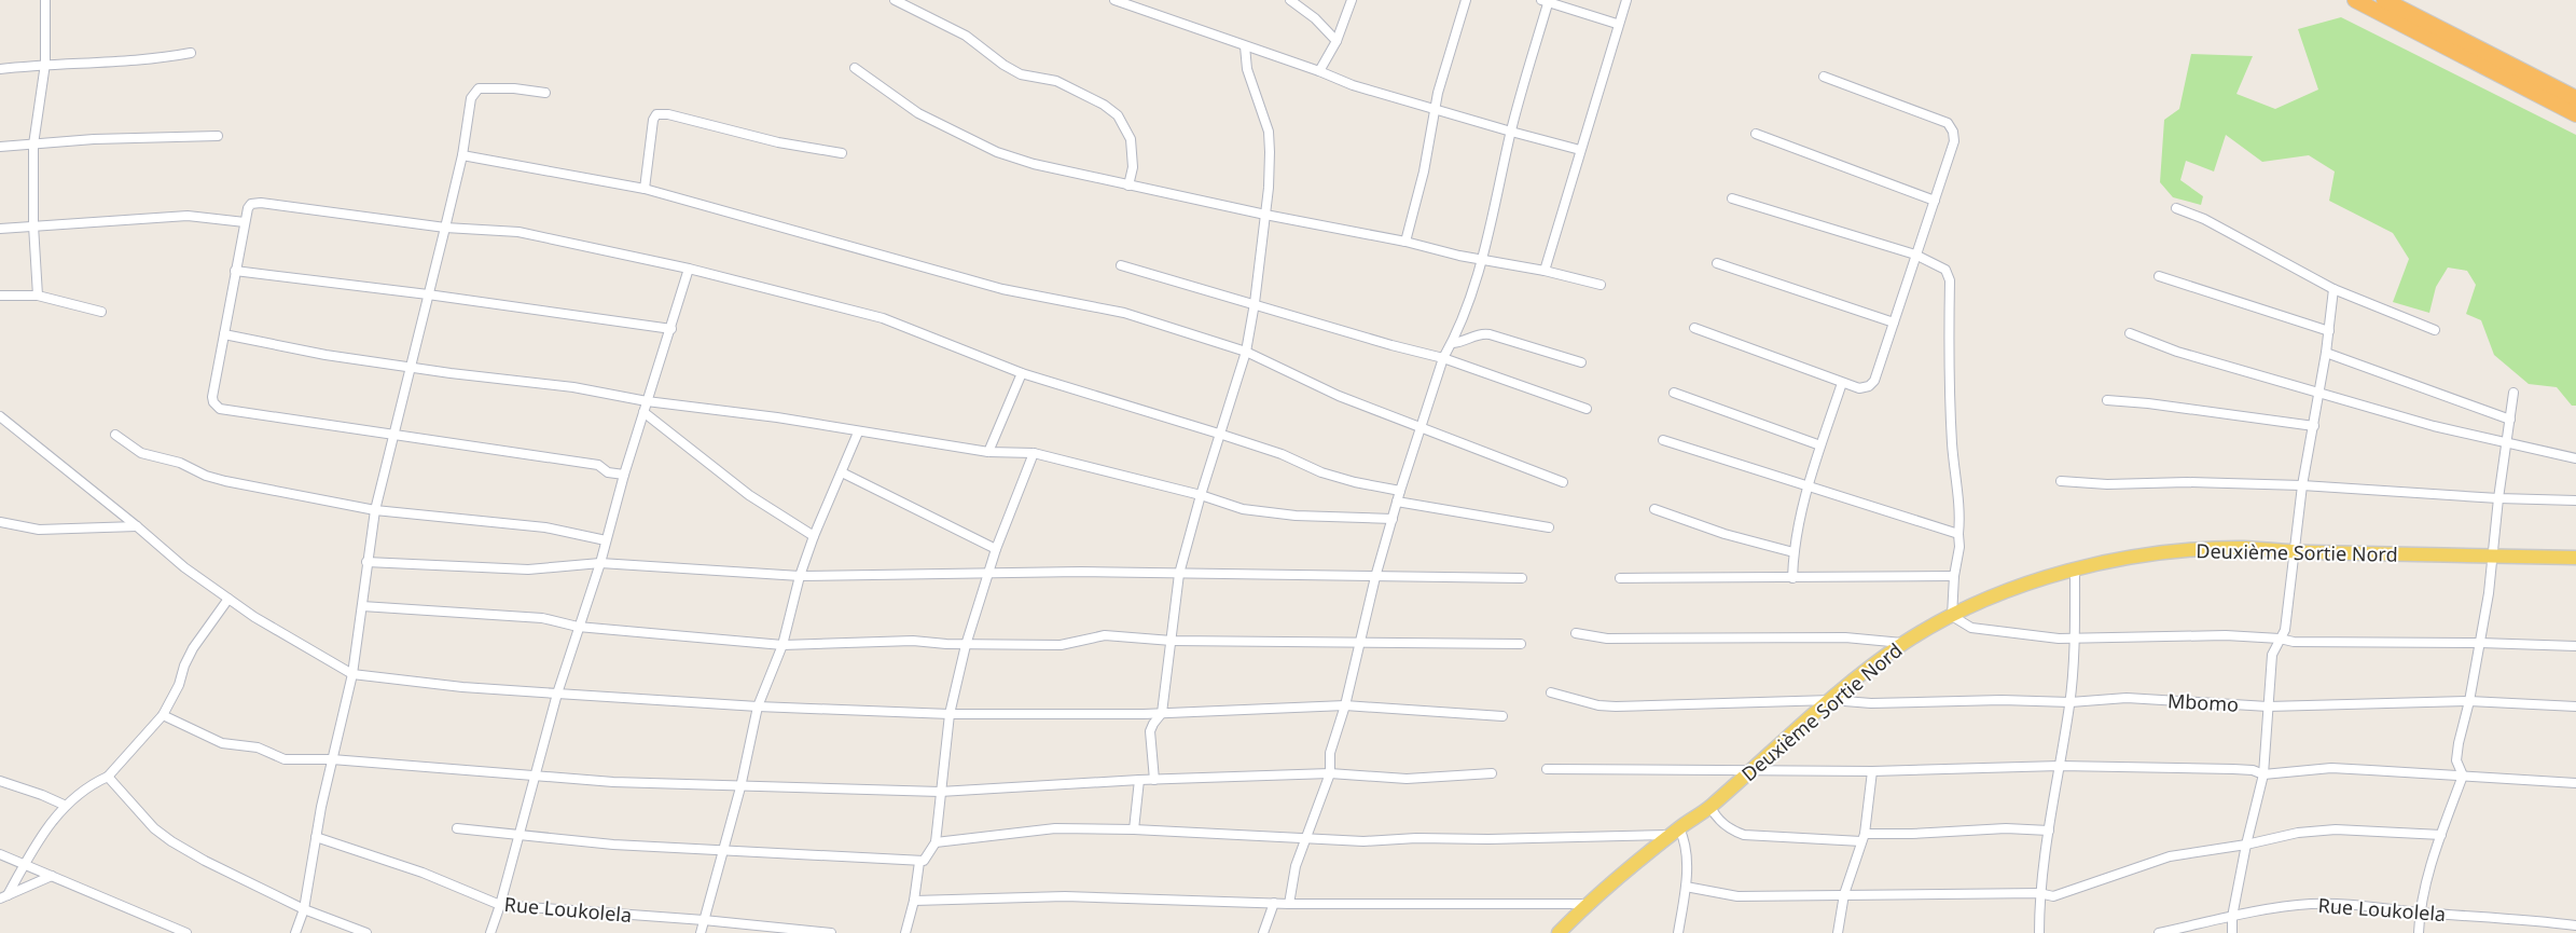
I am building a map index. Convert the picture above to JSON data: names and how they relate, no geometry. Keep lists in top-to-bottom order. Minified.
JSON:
{"streets":{"main road":["Deuxième Sortie Nord"],"street":["Mbomo","Rue Loukolela"]},"crossings":[["Deuxième Sortie Nord","Mbomo"]]}
